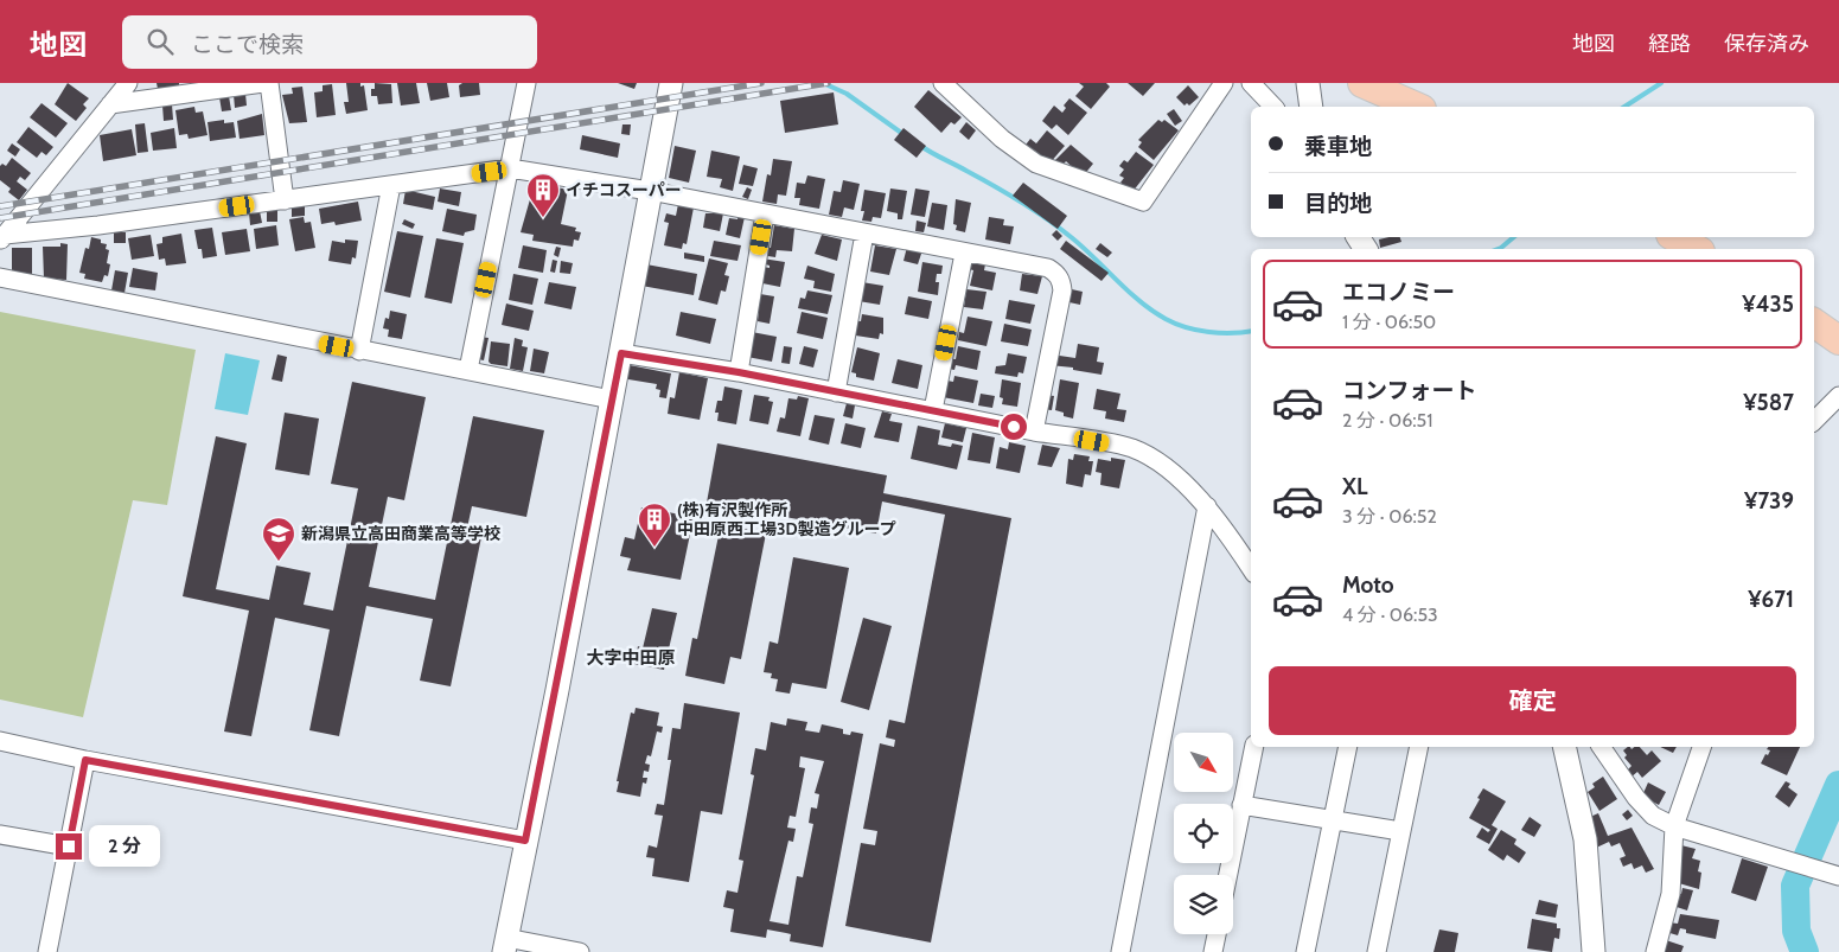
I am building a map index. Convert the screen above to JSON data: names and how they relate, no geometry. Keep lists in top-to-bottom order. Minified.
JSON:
{"districts":["大字中田原"],"places":{"building":["イチコスーパー","(株)有沢製作所 中田原西工場3D製造グループ"],"school or university":["新潟県立高田商業高等学校"]},"north":"bottom right","page":{"header":"地図","search":"ここで検索","nav":["地図","経路","保存済み"],"banner":["乗車地","目的地"],"list":[{"name":"エコノミー","note":"1 分 · 06:50","value":"¥435"},{"name":"コンフォート","note":"2 分 · 06:51","value":"¥587"},{"name":"XL","note":"3 分 · 06:52","value":"¥739"},{"name":"Moto","note":"4 分 · 06:53","value":"¥671"}],"buttons":"確定","bubble":"2 分"}}
